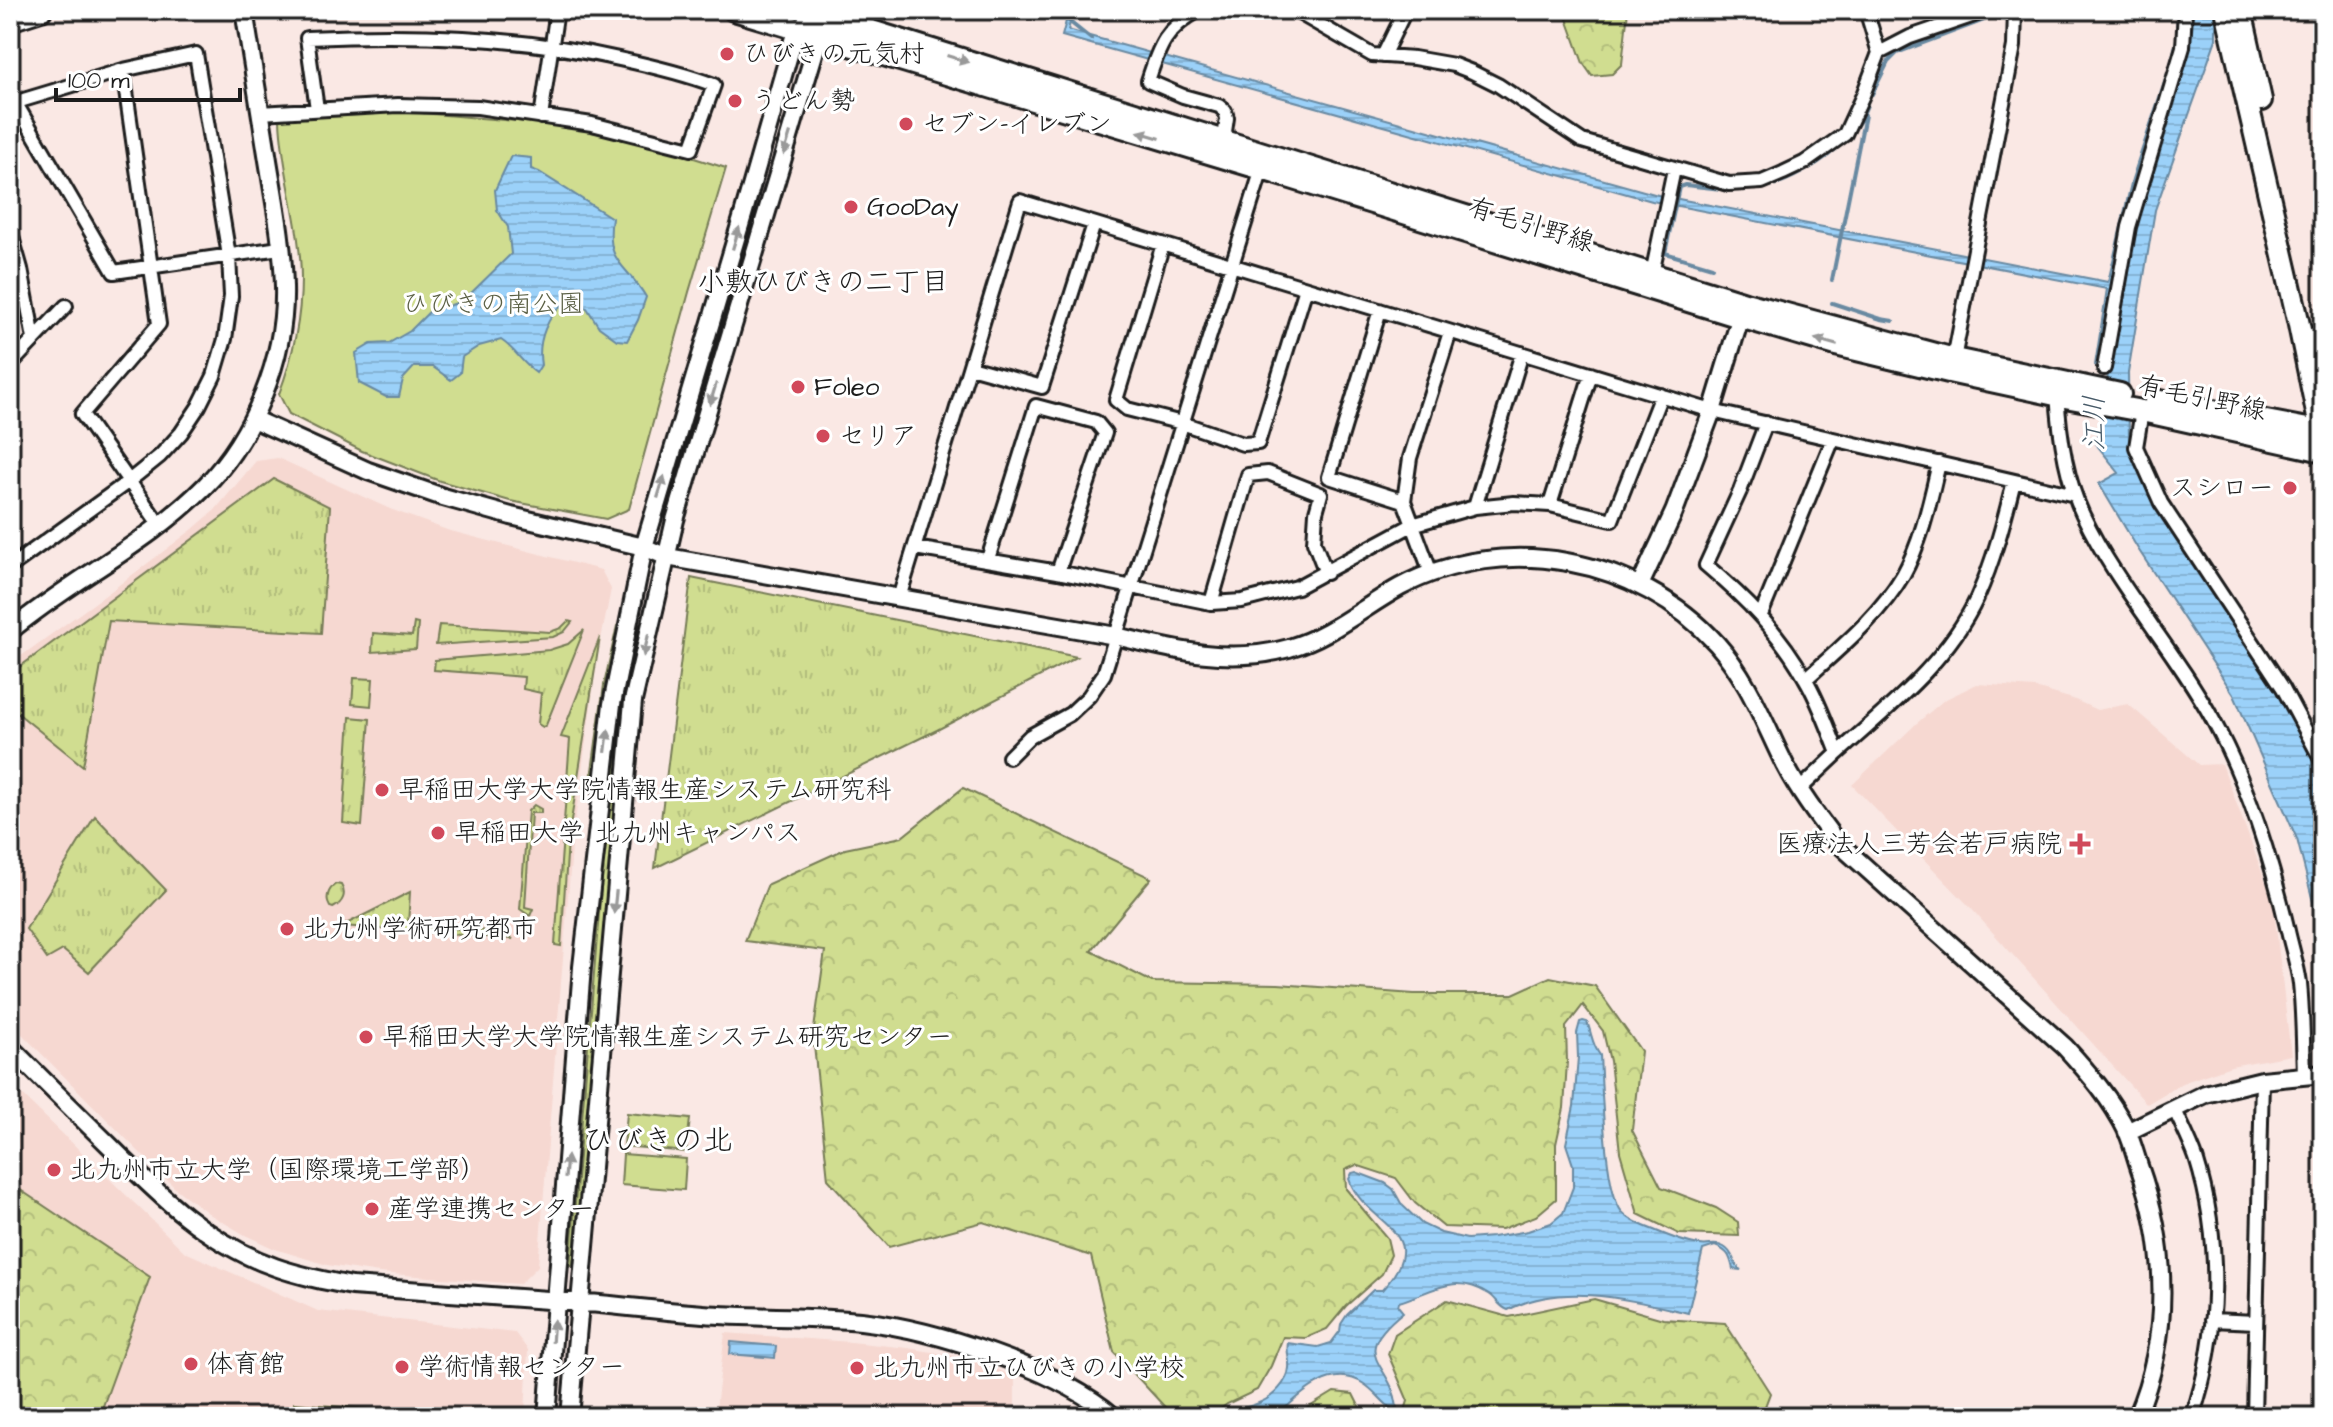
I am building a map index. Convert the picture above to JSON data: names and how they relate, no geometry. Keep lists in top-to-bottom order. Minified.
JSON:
{"streets":{"main road":["有毛引野線"]},"districts":["小敷ひびきの二丁目","ひびきの北"],"water":["江川"],"parks":["ひびきの南公園"],"places":{"other":["ひびきの元気村","うどん勢","セブン-イレブン","GooDay","Foleo","セリア","スシロー","早稲田大学大学院情報生産システム研究科","早稲田大学 北九州キャンパス","北九州学術研究都市","早稲田大学大学院情報生産システム研究センター","北九州市立大学（国際環境工学部）","産学連携センター","体育館","学術情報センター","北九州市立ひびきの小学校"],"health":["医療法人三芳会若戸病院"]},"scale_bar":"100 m"}
